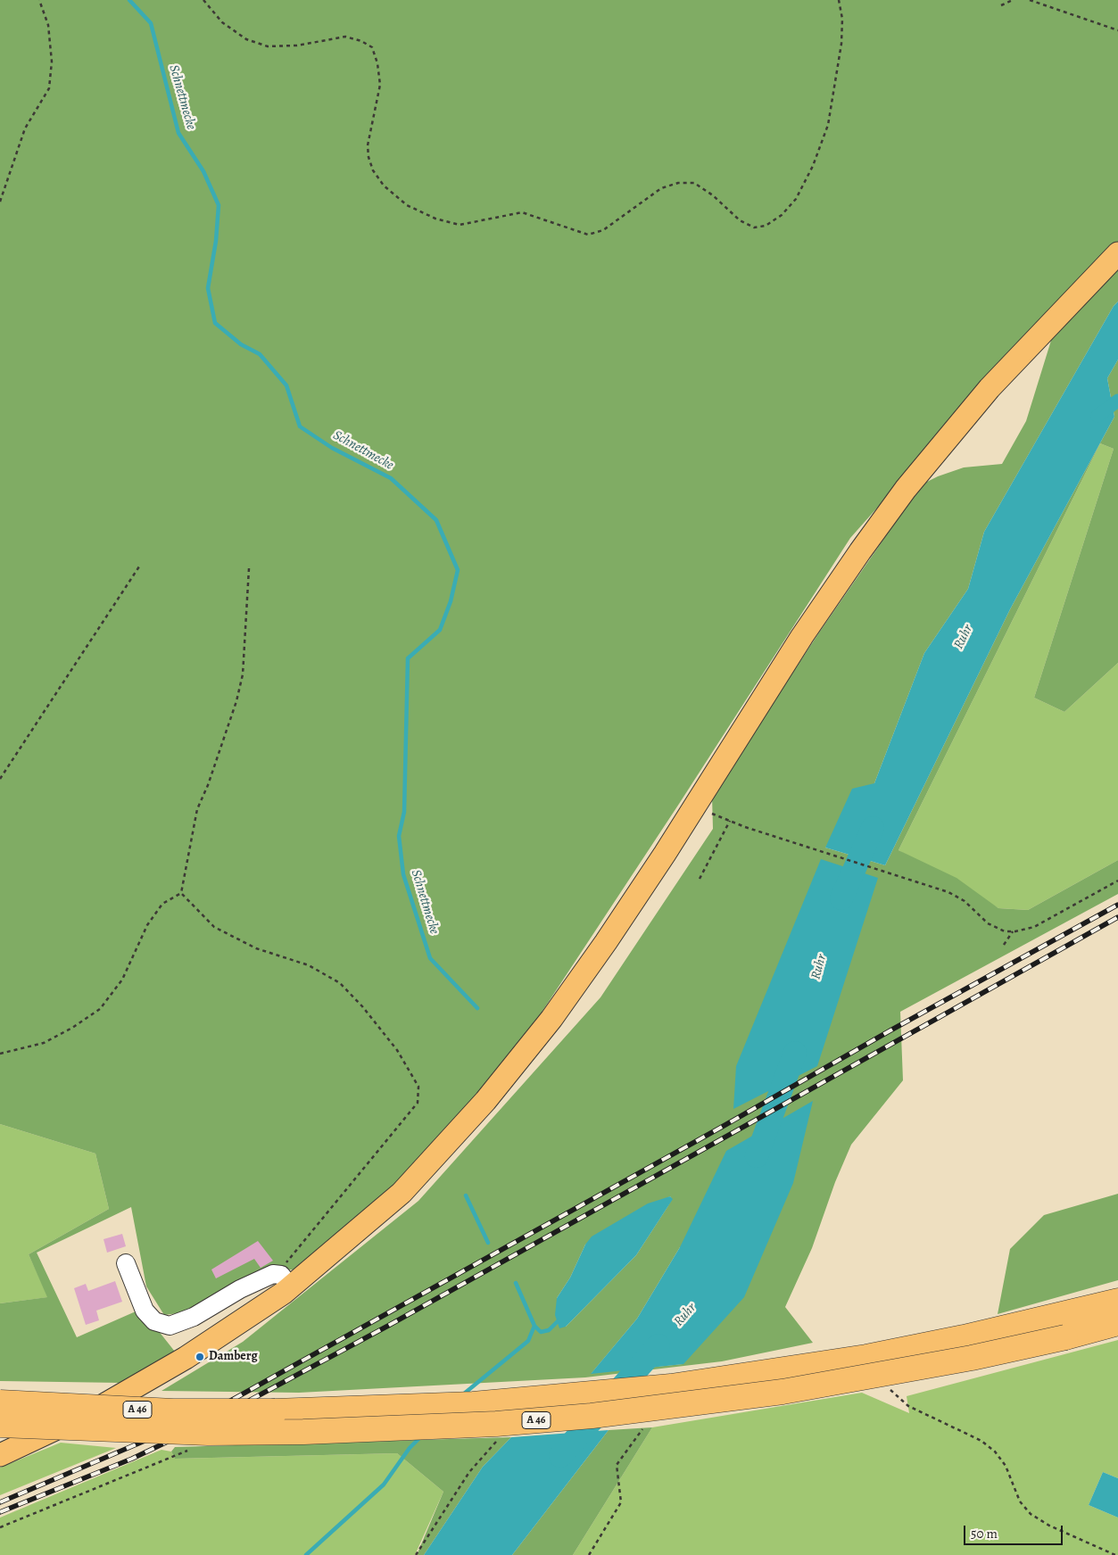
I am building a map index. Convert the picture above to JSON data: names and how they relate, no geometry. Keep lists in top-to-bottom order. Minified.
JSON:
{"streets":{"highway":["A 46"]},"water":["Schnettmecke","Ruhr"],"places":["Damberg"],"scale_bar":"50 m"}
